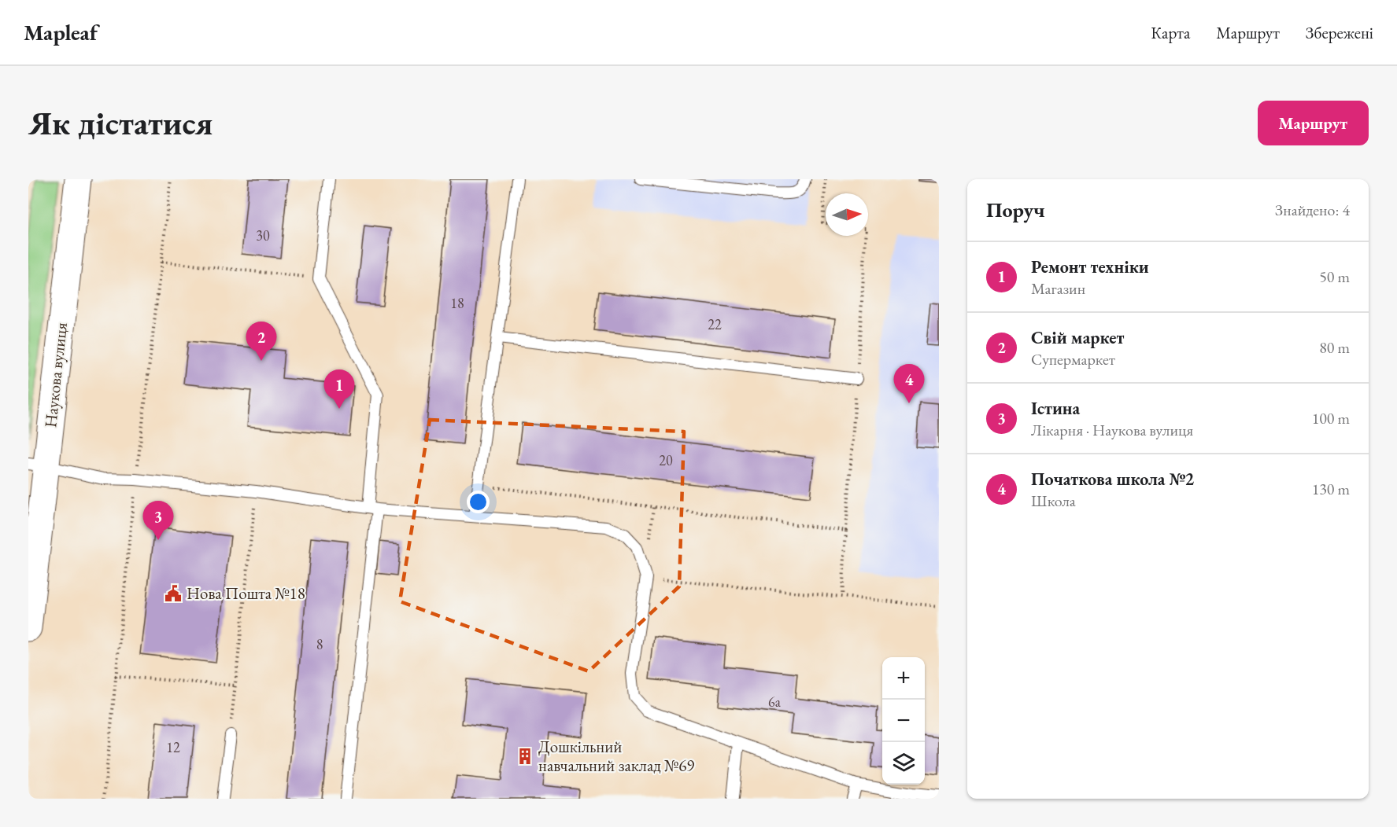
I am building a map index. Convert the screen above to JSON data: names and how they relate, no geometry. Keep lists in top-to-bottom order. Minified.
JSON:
{"streets":{"main road":["Наукова вулиця"]},"places":{"public building":["Нова Пошта №18"],"building":["Дошкільний навчальний заклад №69"]},"house_numbers":["30","18","22","20","8","6а","12"],"north":"right","page":{"header":"Mapleaf","nav":["Карта","Маршрут","Збережені"],"buttons":"Маршрут","title":"Як дістатися","heading":["Поруч","Знайдено: 4"],"list":[{"mark":"1","name":"Ремонт техніки","note":"Магазин","value":"50 m"},{"mark":"2","name":"Свiй маркет","note":"Супермаркет","value":"80 m"},{"mark":"3","name":"Істина","note":"Лікарня · Наукова вулиця","value":"100 m"},{"mark":"4","name":"Початкова школа №2","note":"Школа","value":"130 m"}],"pins":["2","4","1","3"],"map_buttons":["+","−"]}}
